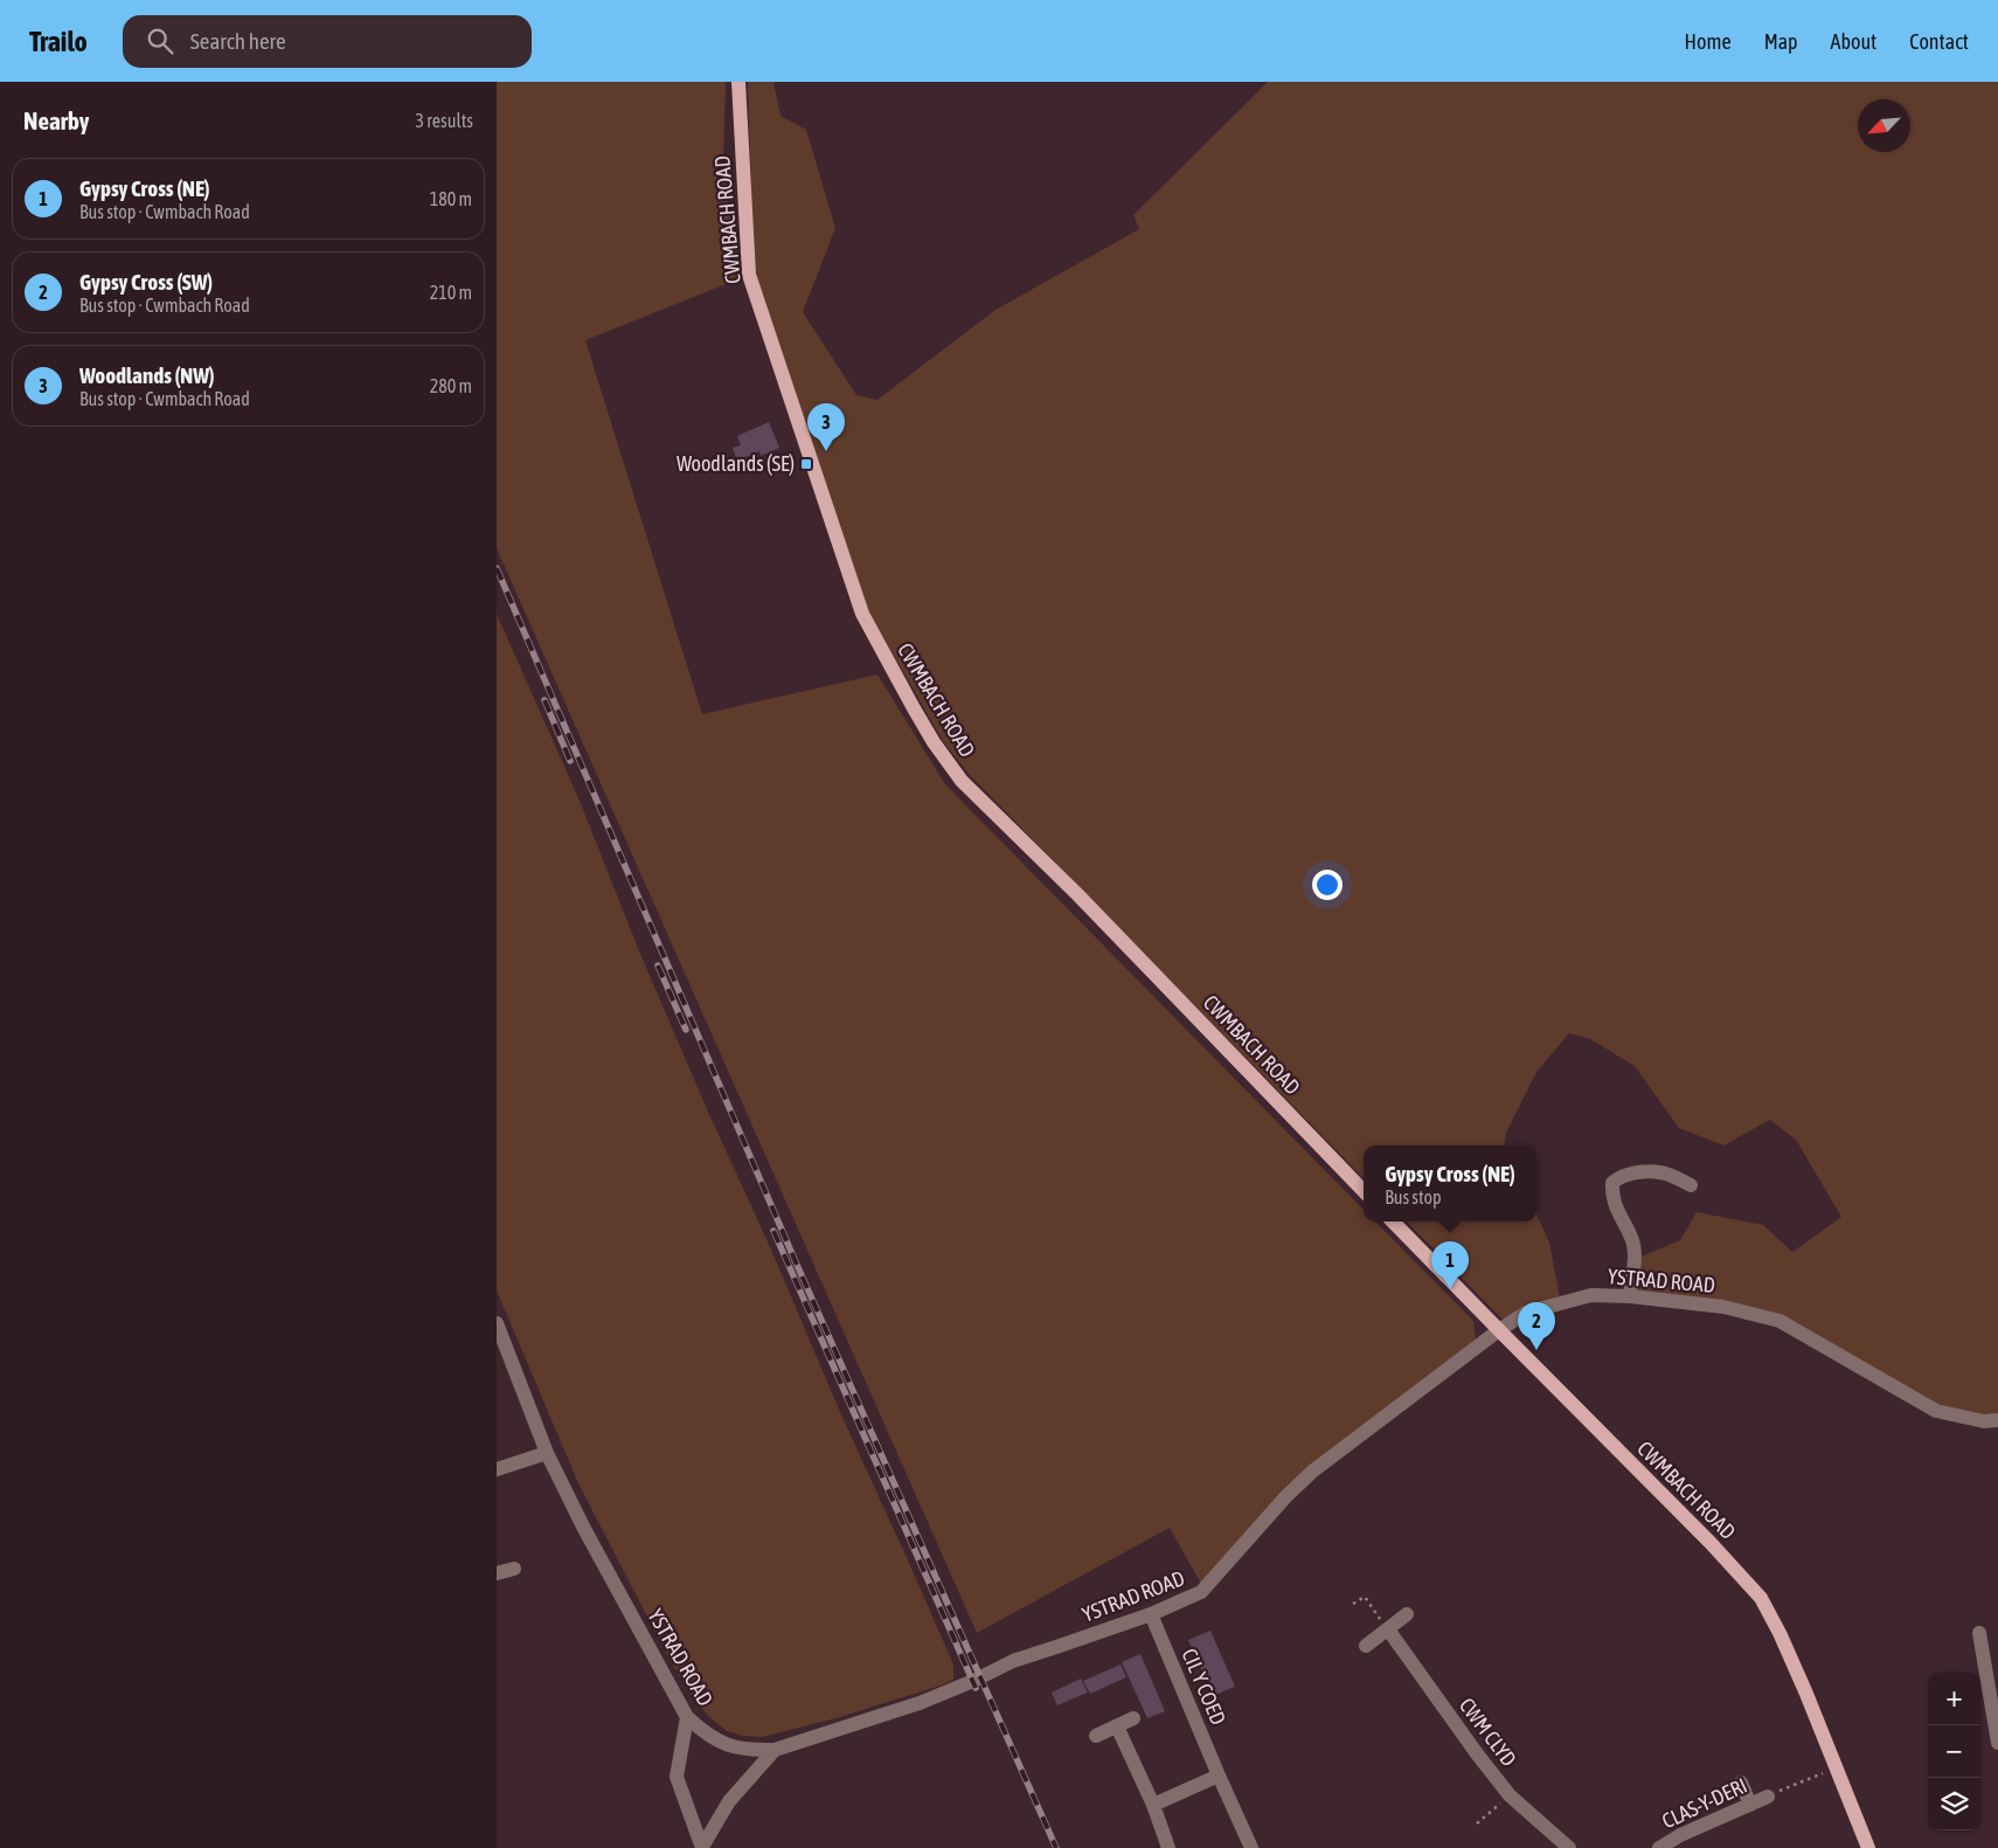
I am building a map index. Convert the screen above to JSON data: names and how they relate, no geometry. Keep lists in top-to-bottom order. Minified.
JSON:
{"streets":{"main road":["CWMBACH ROAD"],"street":["YSTRAD ROAD","CIL Y COED","CWM CLYD","CLAS-Y-DERI"]},"crossings":[["CWMBACH ROAD","YSTRAD ROAD"],["YSTRAD ROAD","CIL Y COED"]],"places":{"transit":["Woodlands (SE)"]},"north":"bottom left","page":{"header":"Trailo","search":"Search here","nav":["Home","Map","About","Contact"],"heading":["Nearby","3 results"],"list":[{"mark":"1","name":"Gypsy Cross (NE)","note":"Bus stop · Cwmbach Road","value":"180 m"},{"mark":"2","name":"Gypsy Cross (SW)","note":"Bus stop · Cwmbach Road","value":"210 m"},{"mark":"3","name":"Woodlands (NW)","note":"Bus stop · Cwmbach Road","value":"280 m"}],"pins":["3","1","2"],"popup":["Gypsy Cross (NE)","Bus stop"],"map_buttons":["+","−"]}}
